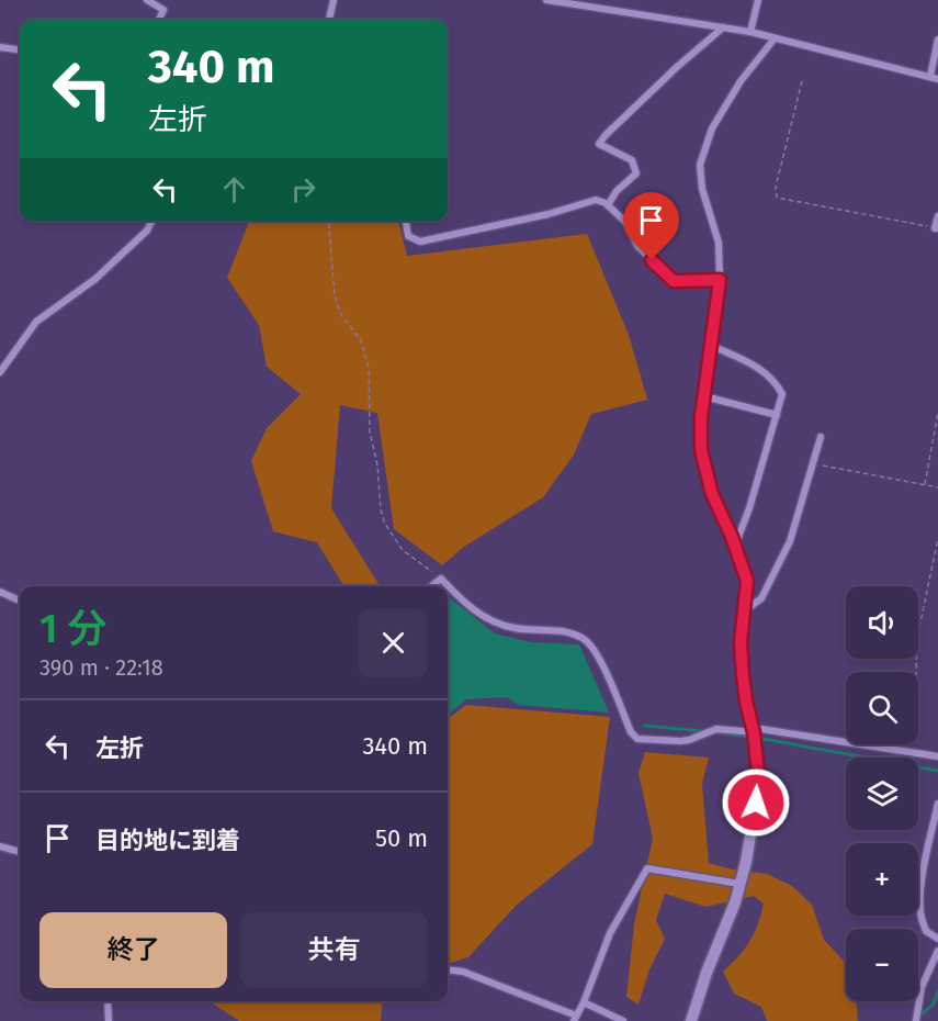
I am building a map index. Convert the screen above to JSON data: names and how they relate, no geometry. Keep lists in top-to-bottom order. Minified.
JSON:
{"page":{"turn":["340 m","左折"],"map_buttons":["+","−"],"heading":["1 分","390 m · 22:18"],"list":[{"name":"左折","value":"340 m"},{"name":"目的地に到着","value":"50 m"}],"buttons":["終了","共有"]}}
